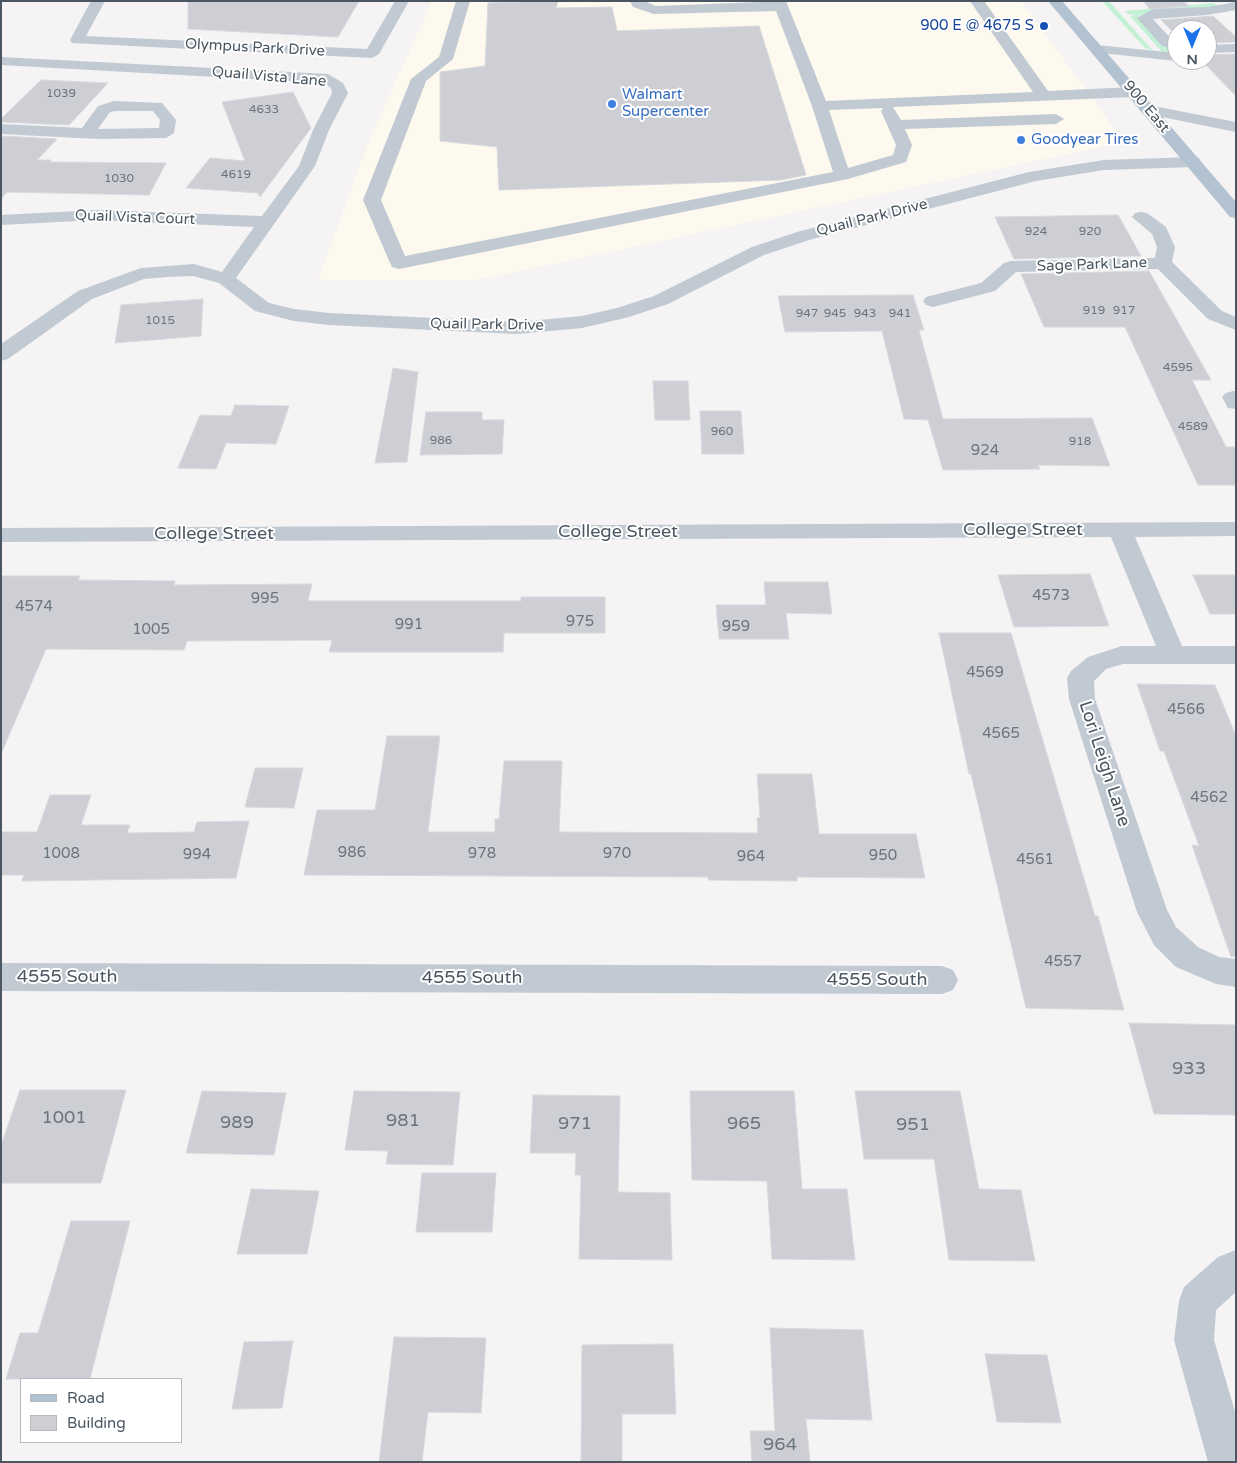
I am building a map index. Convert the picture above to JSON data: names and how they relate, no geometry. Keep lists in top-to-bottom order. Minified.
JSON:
{"streets":{"main road":["900 East"],"street":["Olympus Park Drive","Quail Vista Lane","Quail Vista Court","Quail Park Drive","Sage Park Lane","College Street","Lori Leigh Lane","4555 South"]},"crossings":[["Quail Vista Lane","Quail Vista Court"],["Quail Vista Lane","Quail Park Drive"],["900 East","Quail Park Drive"]],"places":["900 E @ 4675 S","Walmart Supercenter","Goodyear Tires"],"house_numbers":["1039","4633","4619","1030","924","920","919","917","947","945","943","941","1015","4595","4589","960","986","918","924","4573","995","4574","975","991","959","1005","4569","4566","4565","4562","986","1008","978","970","994","950","964","4561","4557","933","1001","981","989","971","965","951","964"],"legend":["Road","Building"],"north":"bottom"}
